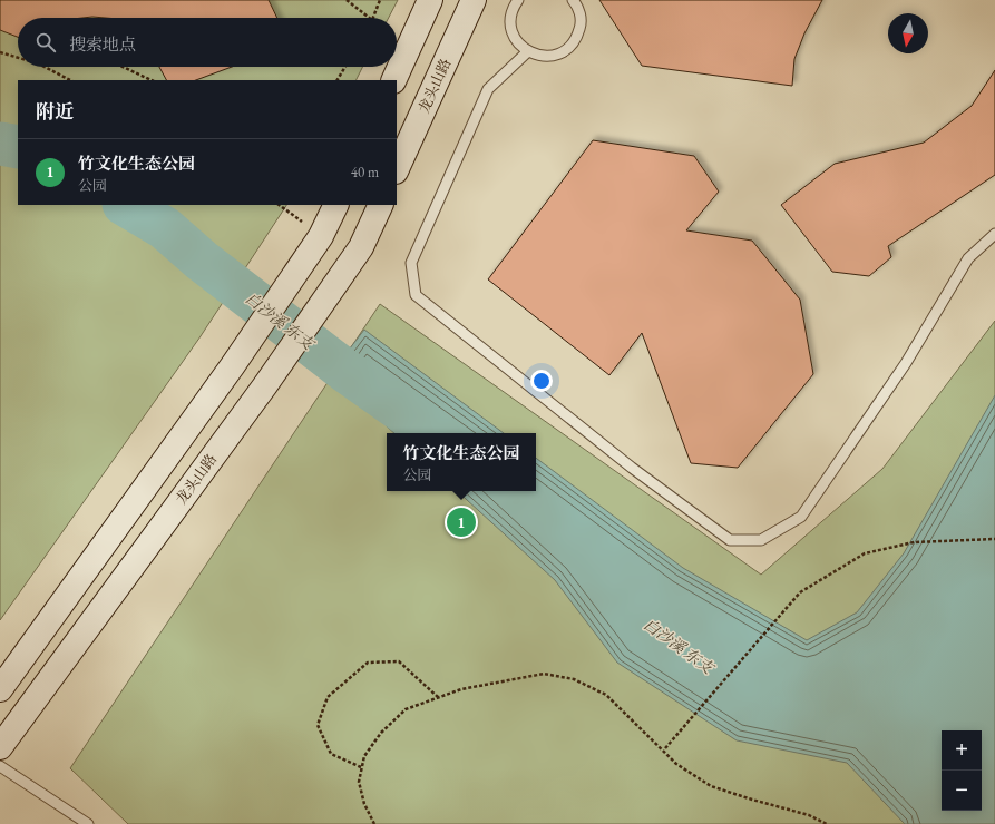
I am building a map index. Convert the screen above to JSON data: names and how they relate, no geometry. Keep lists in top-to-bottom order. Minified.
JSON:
{"streets":{"street":["龙头山路"]},"water":["白沙溪 东支"],"north":"bottom","page":{"search":"搜索地点","heading":"附近","list":[{"mark":"1","name":"竹文化生态公园","note":"公园","value":"40 m"}],"popup":["竹文化生态公园","公园"],"pins":"1","map_buttons":["+","−"]}}
